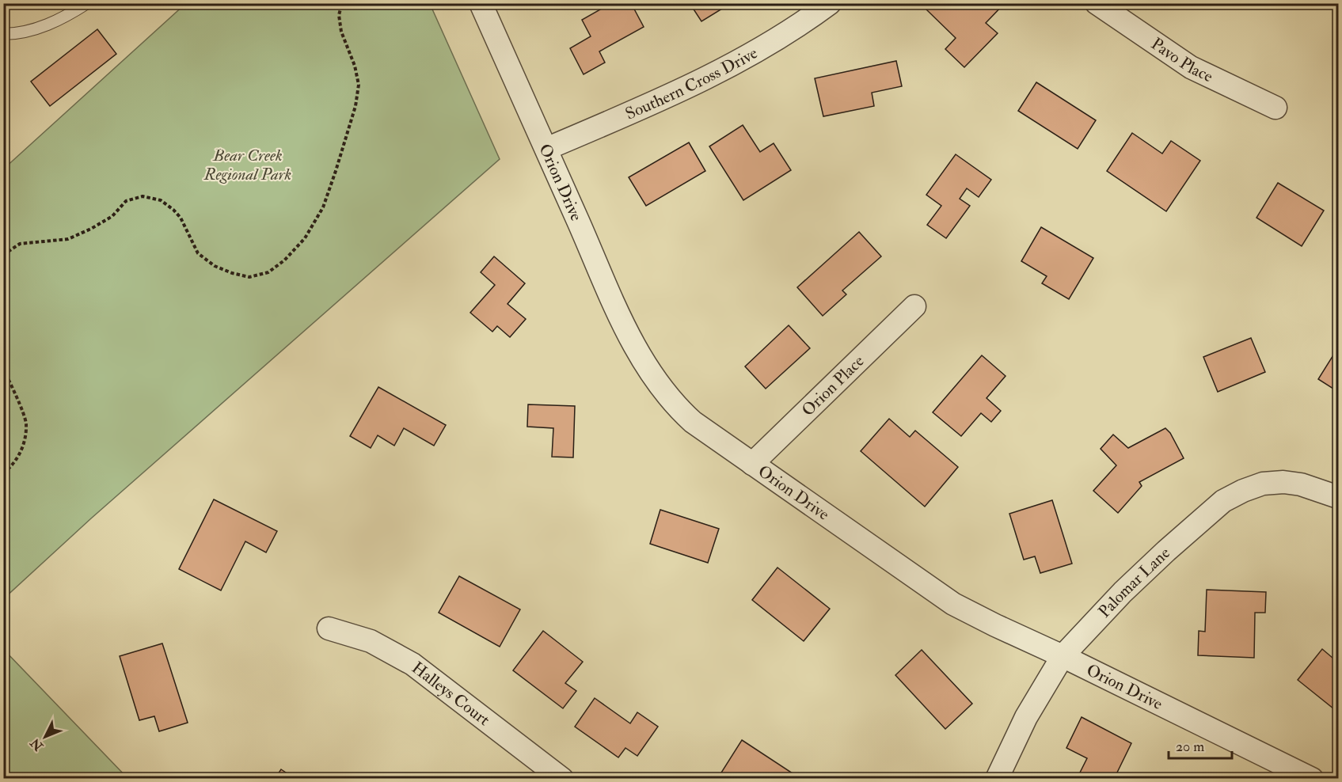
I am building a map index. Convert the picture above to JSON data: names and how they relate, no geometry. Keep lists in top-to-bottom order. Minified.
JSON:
{"streets":{"street":["Pavo Place","Southern Cross Drive","Orion Drive","Orion Place","Palomar Lane","Halleys Court"]},"crossings":[["Southern Cross Drive","Orion Drive"],["Orion Drive","Orion Place"],["Orion Drive","Palomar Lane"]],"parks":["Bear Creek Regional Park"],"scale_bar":"20 m","north":"bottom left"}
